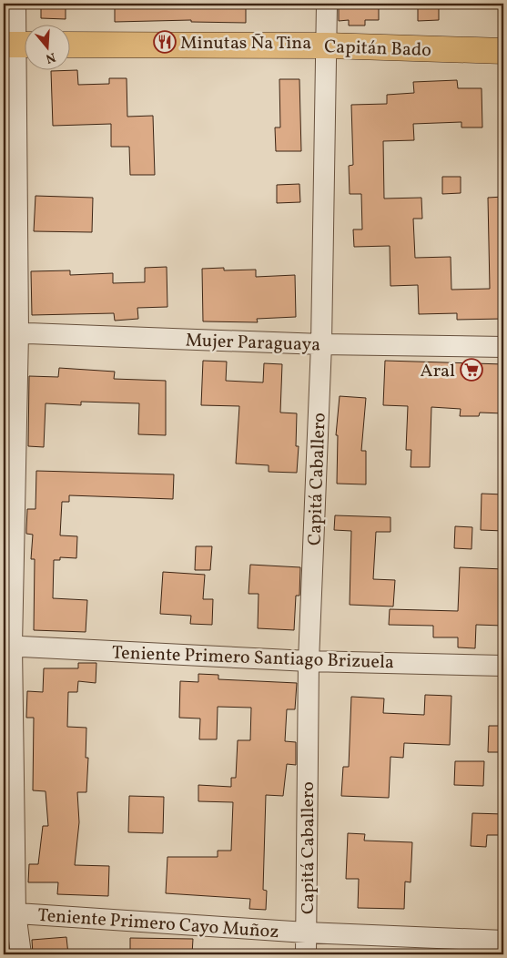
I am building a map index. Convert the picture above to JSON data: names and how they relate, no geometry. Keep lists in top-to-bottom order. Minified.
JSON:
{"streets":{"main road":["Capitán Bado"],"street":["Mujer Paraguaya","Capitá Caballero","Teniente Primero Santiago Brizuela","Teniente Primero Cayo Muñoz"]},"crossings":[["Capitán Bado","Capitá Caballero"],["Mujer Paraguaya","Capitá Caballero"],["Capitá Caballero","Teniente Primero Santiago Brizuela"],["Capitá Caballero","Teniente Primero Cayo Muñoz"]],"places":{"restaurant":["Minutas Ña Tina"],"supermarket":["Aral"]},"north":"bottom"}
